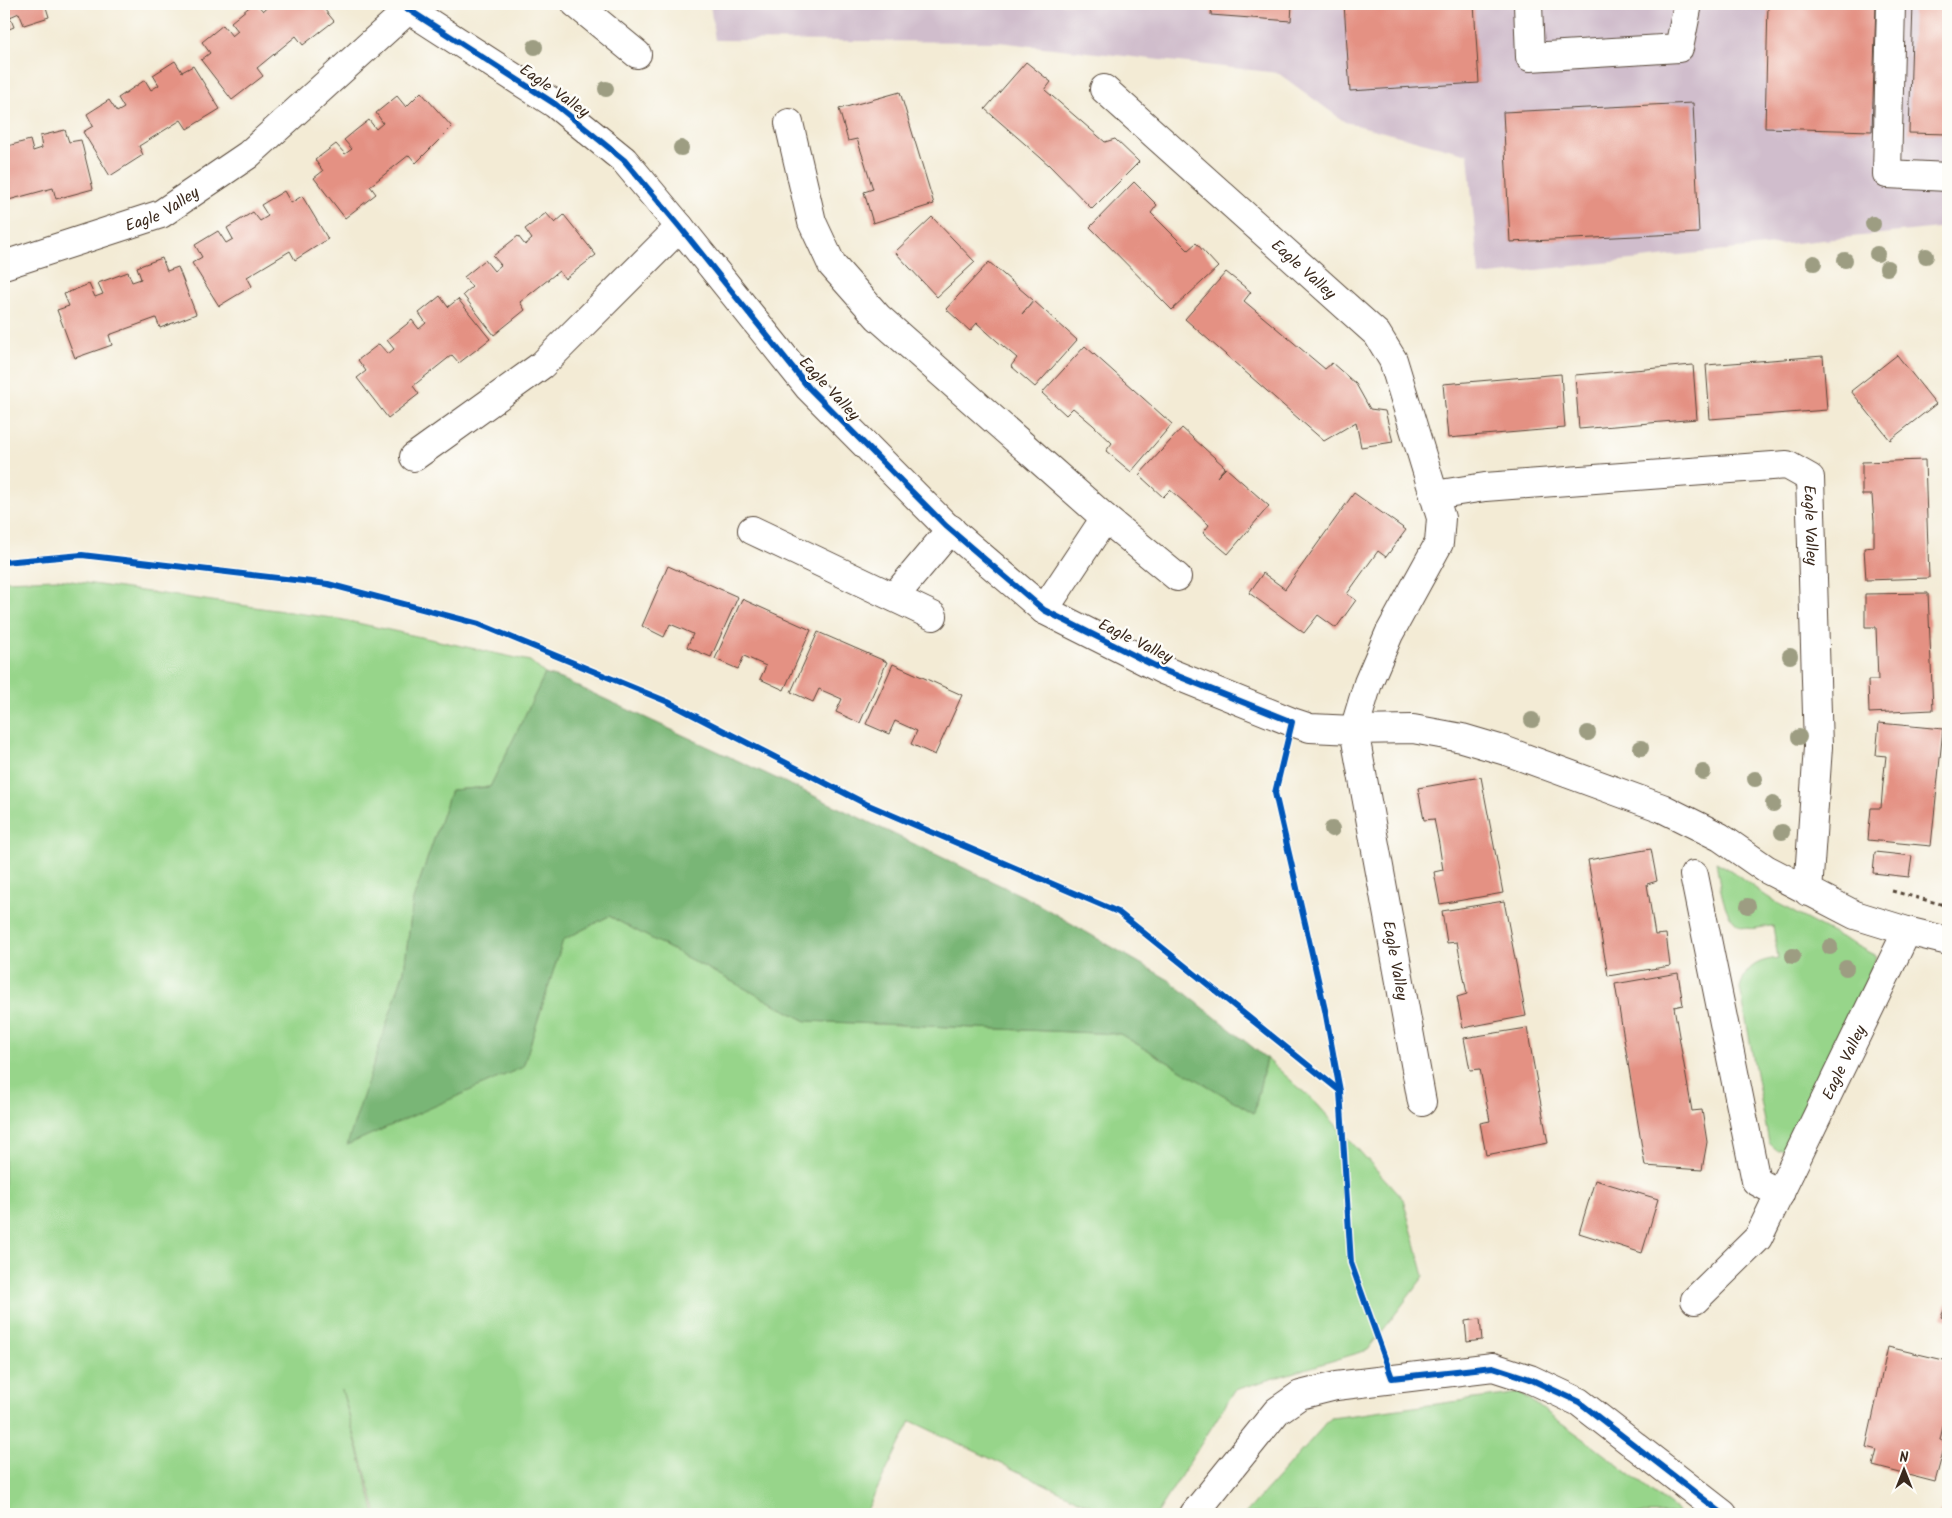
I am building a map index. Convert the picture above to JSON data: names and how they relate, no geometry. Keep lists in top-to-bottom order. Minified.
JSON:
{"streets":{"street":["Eagle Valley"]},"north":"top"}
